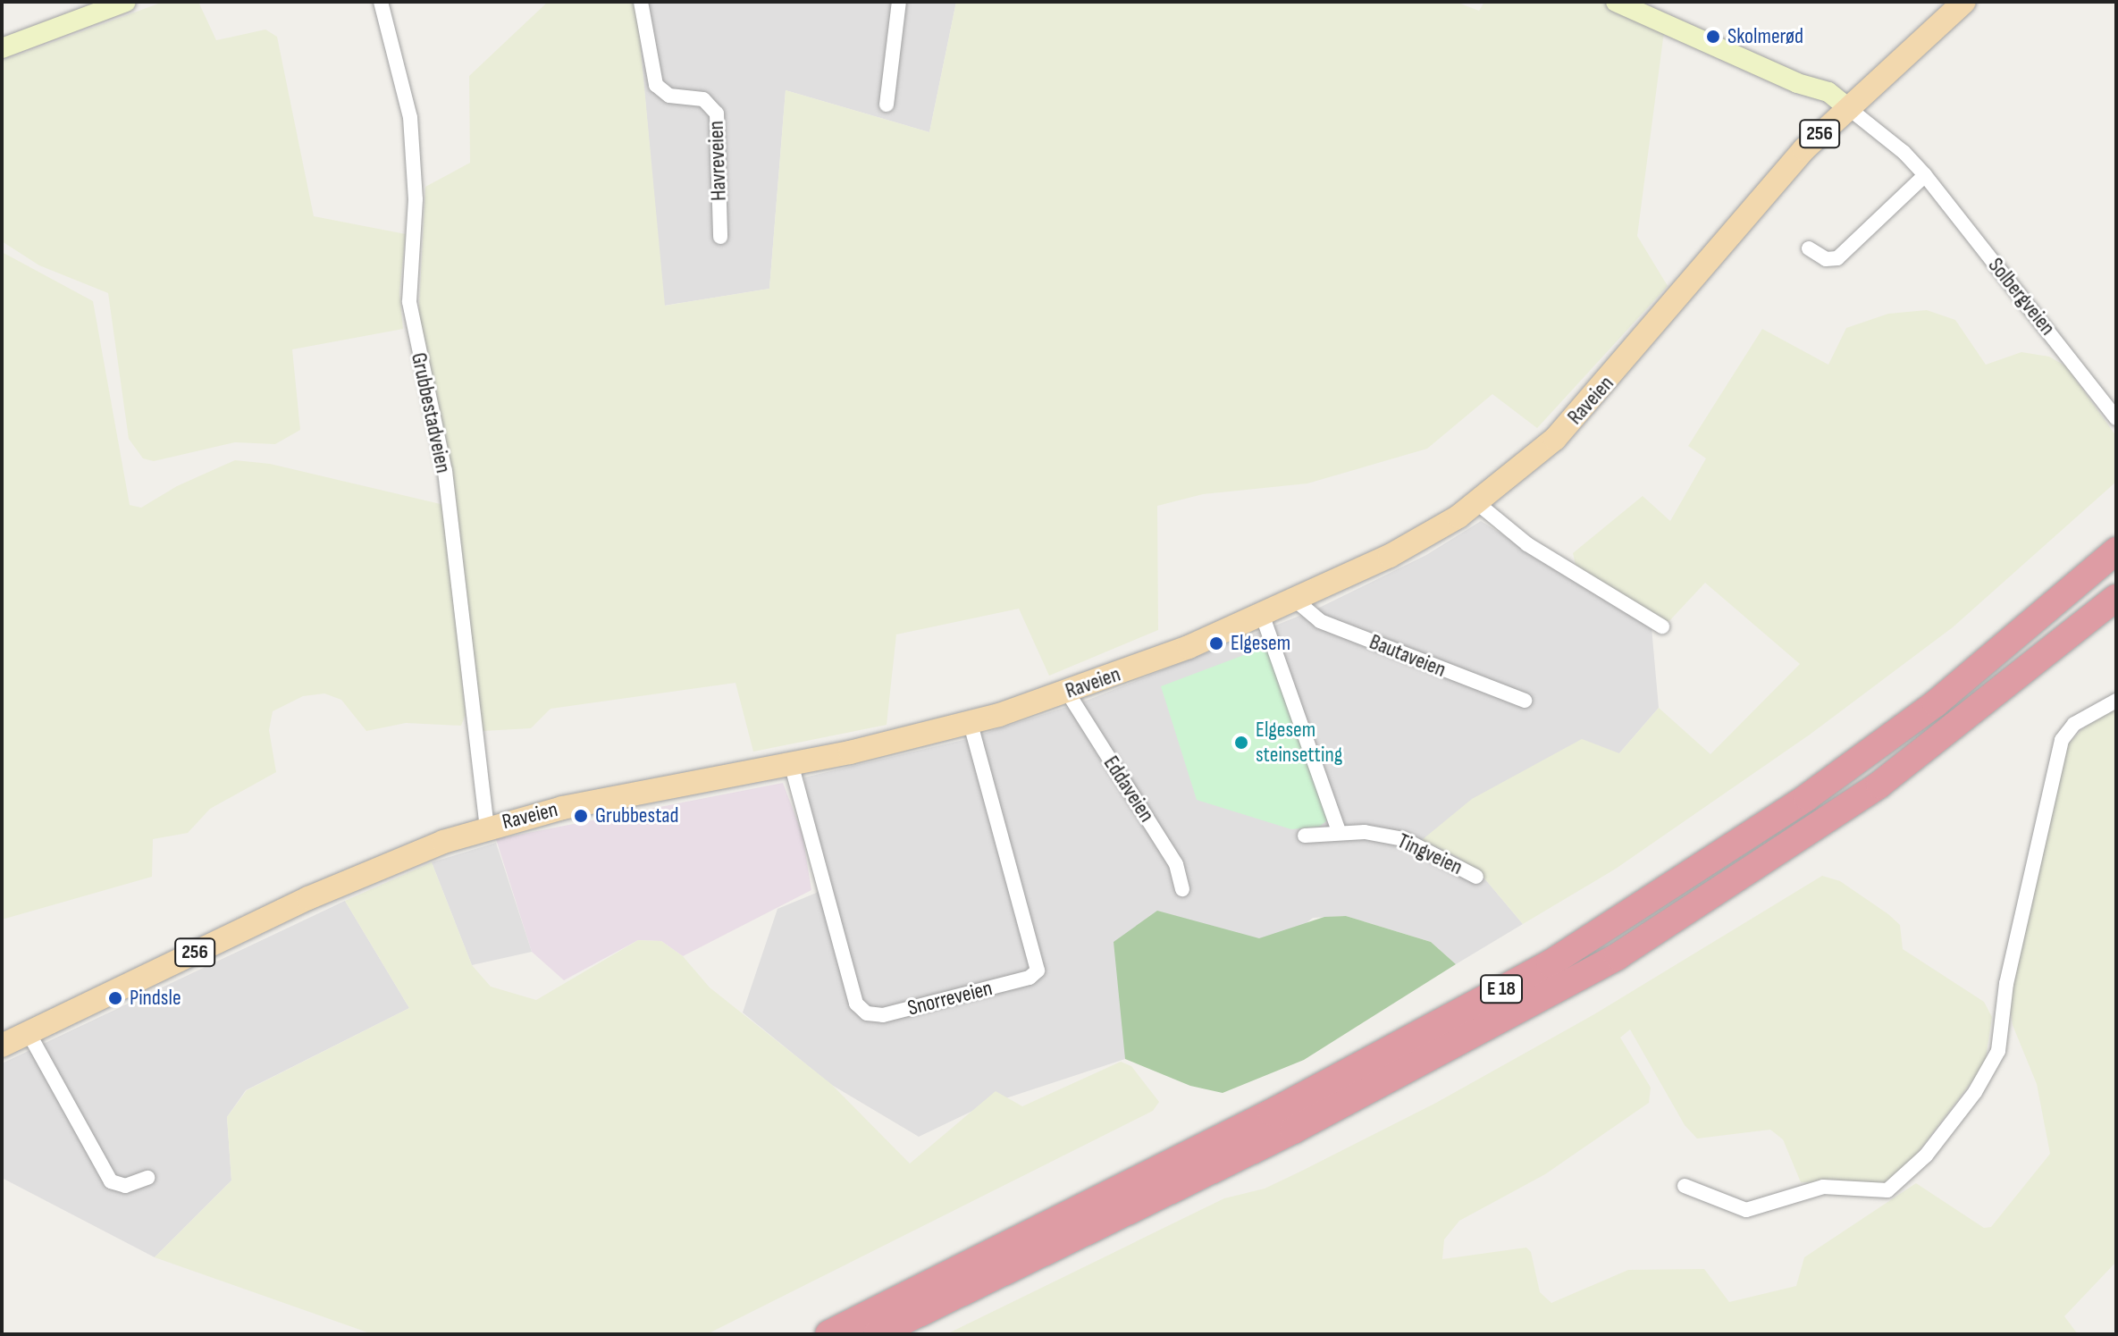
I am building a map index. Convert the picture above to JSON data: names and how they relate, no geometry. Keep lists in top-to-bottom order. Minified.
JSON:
{"streets":{"highway":["E 18"],"main road":["256","Raveien"],"street":["Havreveien","Solbergveien","Grubbestadveien","Bautaveien","Eddaveien","Tingveien","Snorreveien"]},"crossings":[["Solbergveien","Raveien"],["Raveien","Grubbestadveien"],["Raveien","Bautaveien"],["Raveien","Eddaveien"],["Raveien","Snorreveien"]],"places":["Skolmerød","Elgesem","Elgesem steinsetting","Grubbestad","Pindsle"]}
